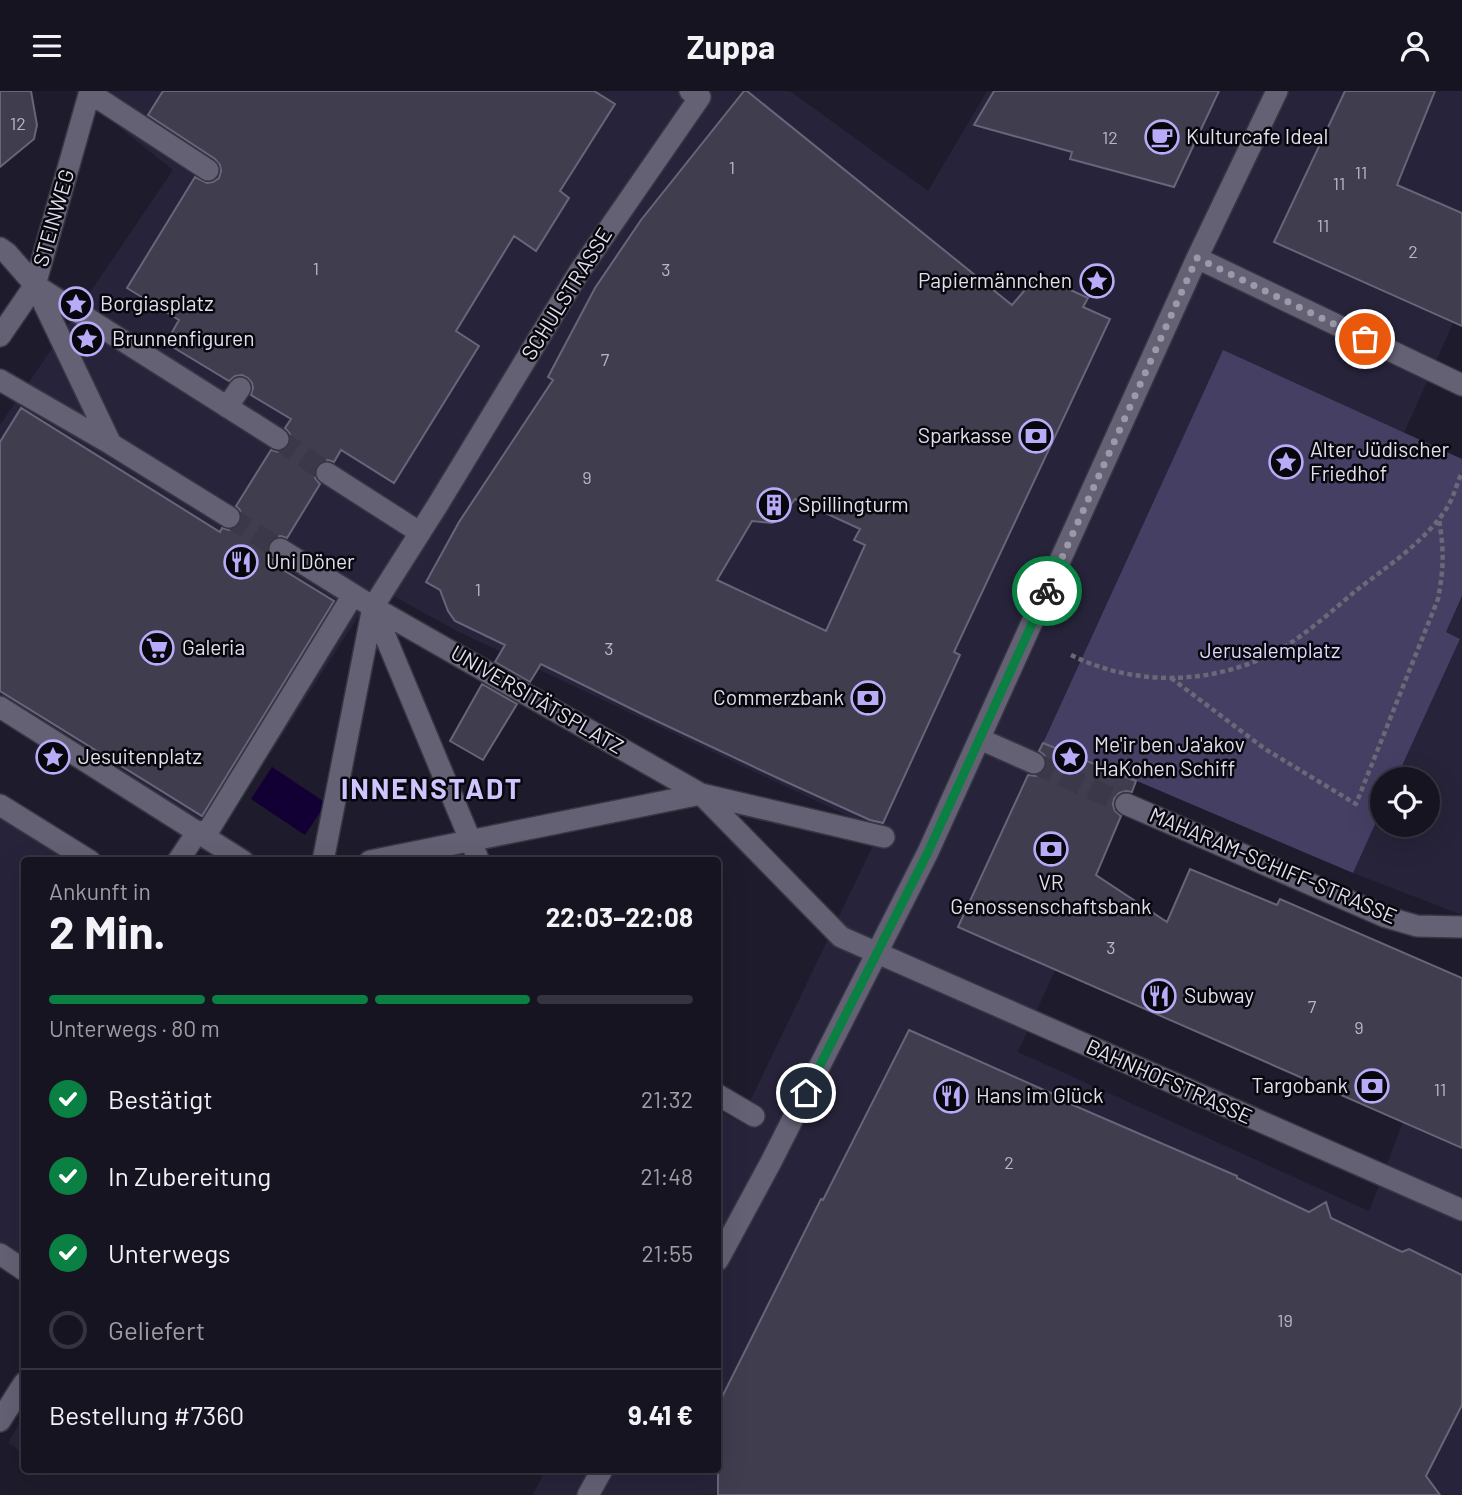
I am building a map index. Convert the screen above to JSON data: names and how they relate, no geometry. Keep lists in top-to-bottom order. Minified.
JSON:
{"streets":{"street":["STEINWEG","SCHULSTRASSE","UNIVERSITÄTSPLATZ","MAHARAM-SCHIFF-STRASSE","BAHNHOFSTRASSE"]},"crossings":[["UNIVERSITÄTSPLATZ","BAHNHOFSTRASSE"]],"districts":["INNENSTADT"],"parks":["Jerusalemplatz"],"places":{"cafe":["Kulturcafe Ideal"],"place":["Papiermännchen","Borgiasplatz","Brunnenfiguren","Alter Jüdischer Friedhof","Jesuitenplatz","Me'ir ben Ja'akov HaKohen Schiff"],"bank":["Sparkasse","Commerzbank","VR Genossenschaftsbank","Targobank"],"building":["Spillingturm"],"restaurant":["Uni Döner","Subway","Hans im Glück"],"supermarket":["Galeria"]},"house_numbers":["12","12","1","11","11","11","2","1","3","7","9","1","3","3","7","9","11","2","19"],"page":{"header":"Zuppa","heading":["2 Min.","Ankunft in","22:03–22:08"],"panel":["Bestellung #7360","9.41 €"],"bar":"Unterwegs · 80 m","list":[["Bestätigt","21:32"],["In Zubereitung","21:48"],["Unterwegs","21:55"],"Geliefert"]}}
